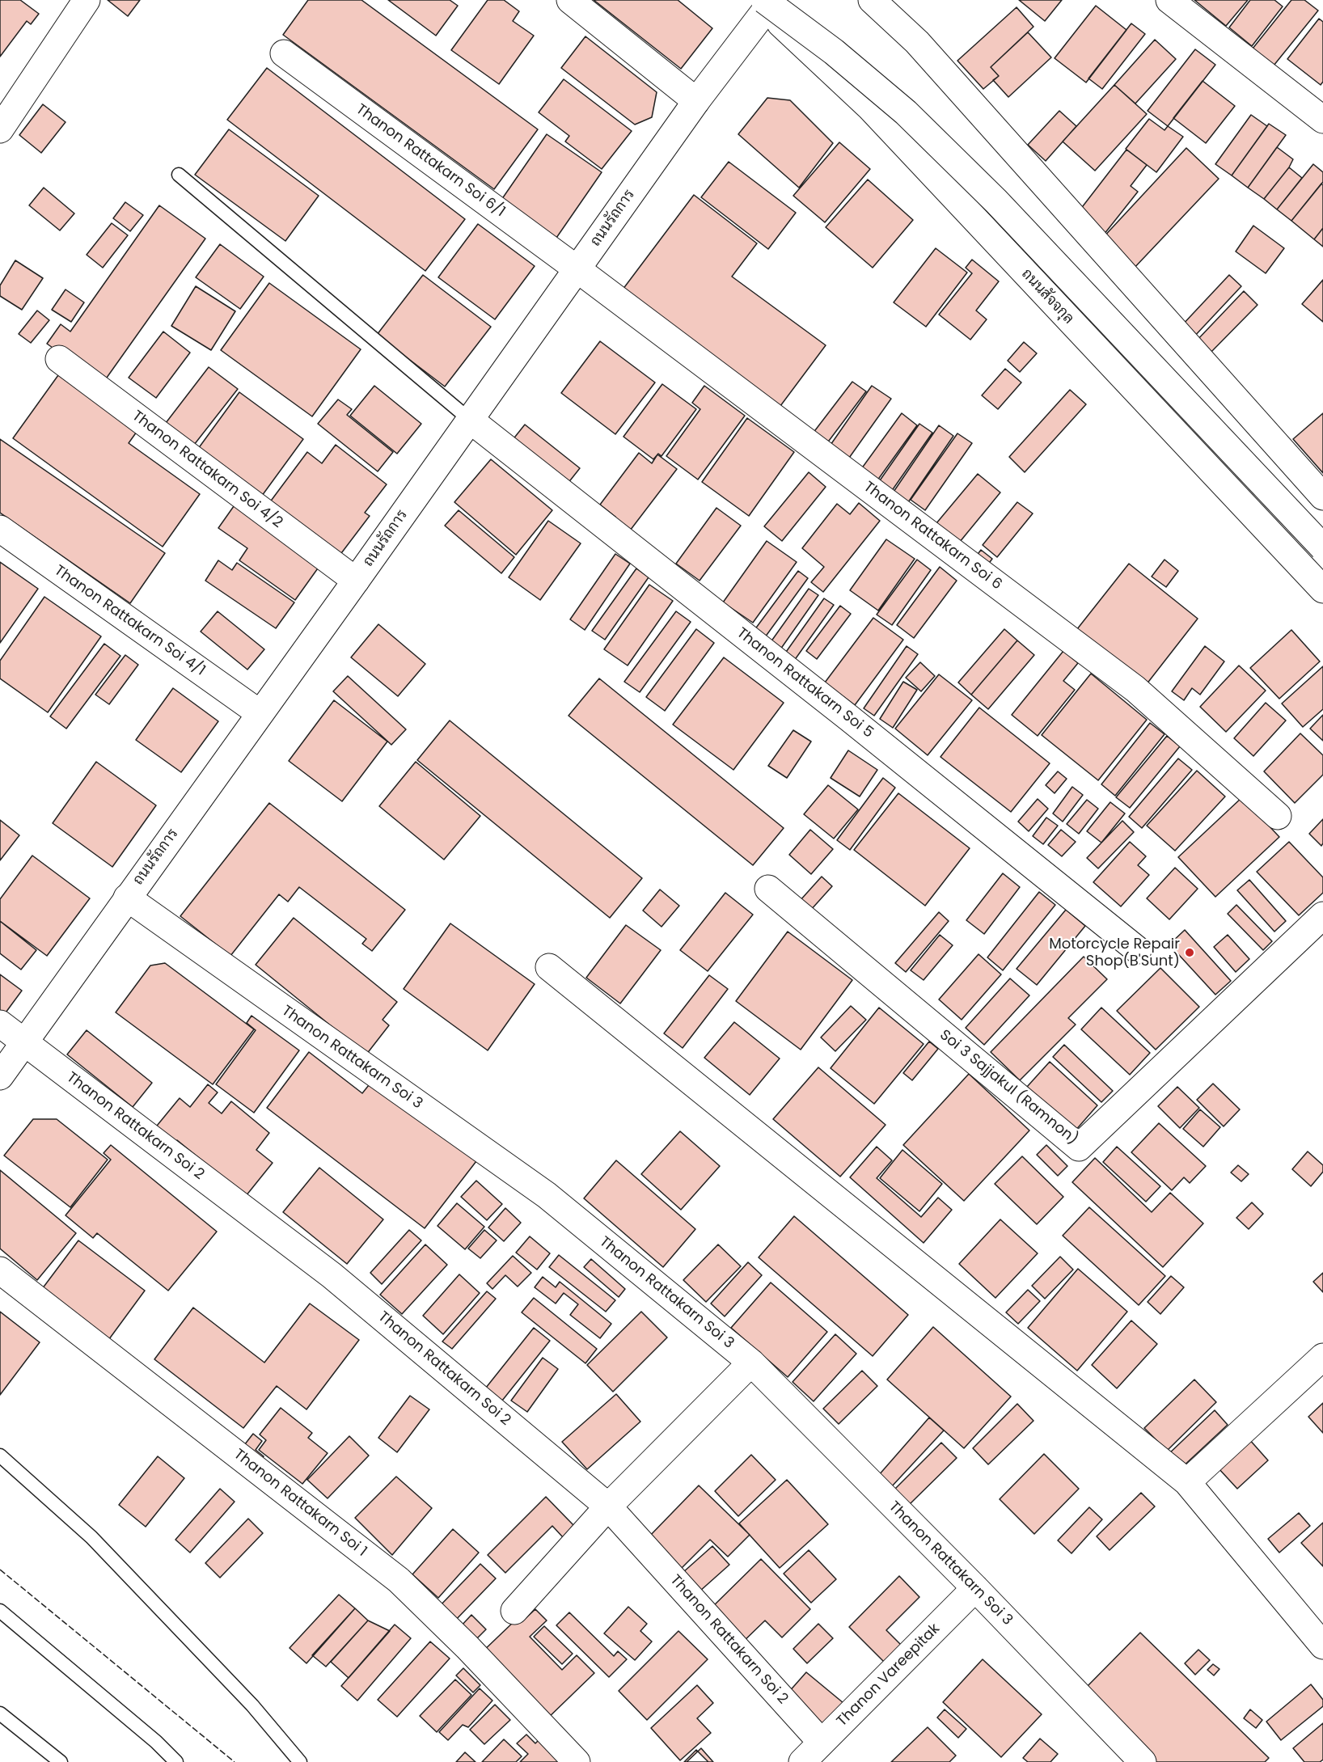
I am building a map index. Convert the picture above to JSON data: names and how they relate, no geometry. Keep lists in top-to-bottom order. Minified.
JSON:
{"streets":{"street":["Thanon Rattakarn Soi 6/1","ถนนรัถการ","ถนนสัจจกุล","Thanon Rattakarn Soi 4/2","Thanon Rattakarn Soi 6","Thanon Rattakarn Soi 4/1","Thanon Rattakarn Soi 5","Thanon Rattakarn Soi 3","Soi 3 Sajjakul (Ramnon)","Thanon Rattakarn Soi 2","Thanon Rattakarn Soi 1","Thanon Vareepitak"]},"crossings":[["Thanon Rattakarn Soi 6/1","ถนนรัถการ"],["Thanon Rattakarn Soi 6/1","Thanon Rattakarn Soi 6"],["ถนนรัถการ","ถนนสัจจกุล"],["ถนนรัถการ","Thanon Rattakarn Soi 4/2"],["ถนนรัถการ","Thanon Rattakarn Soi 6"],["ถนนรัถการ","Thanon Rattakarn Soi 4/1"],["ถนนรัถการ","Thanon Rattakarn Soi 5"],["ถนนรัถการ","Thanon Rattakarn Soi 3"],["ถนนรัถการ","Thanon Rattakarn Soi 2"],["Thanon Rattakarn Soi 3","Thanon Vareepitak"],["Thanon Rattakarn Soi 2","Thanon Vareepitak"]],"places":["Motorcycle Repair Shop(B'Sunt)"]}
